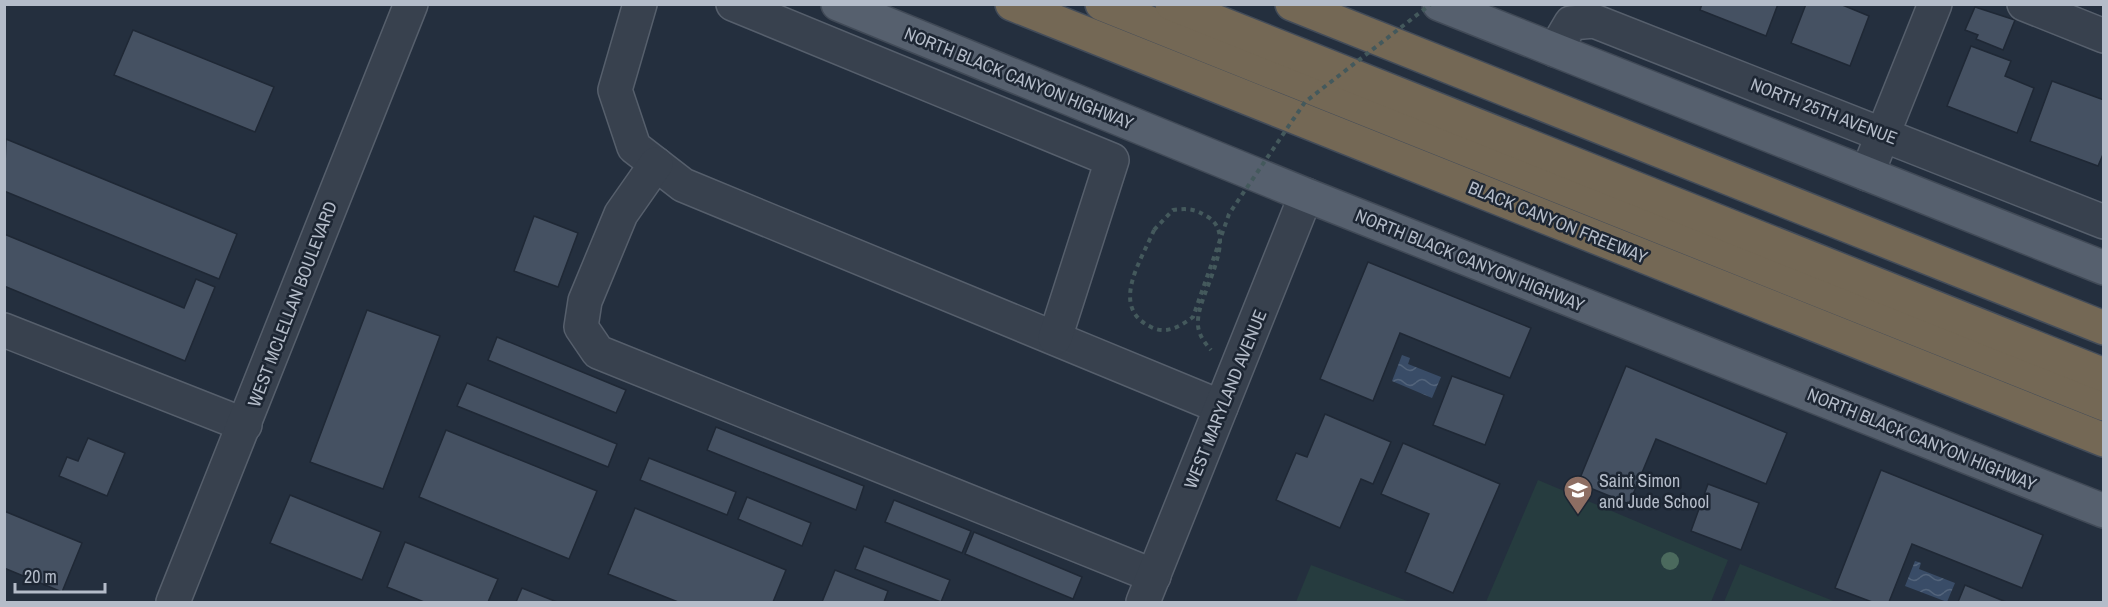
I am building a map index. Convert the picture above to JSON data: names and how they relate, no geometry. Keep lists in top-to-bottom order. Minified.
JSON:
{"streets":{"highway":["BLACK CANYON FREEWAY"],"main road":["NORTH BLACK CANYON HIGHWAY"],"street":["NORTH 25TH AVENUE","WEST MCLELLAN BOULEVARD","WEST MARYLAND AVENUE"]},"crossings":[["NORTH BLACK CANYON HIGHWAY","WEST MARYLAND AVENUE"]],"places":{"school or university":["Saint Simon and Jude School"]},"scale_bar":"20 m"}
